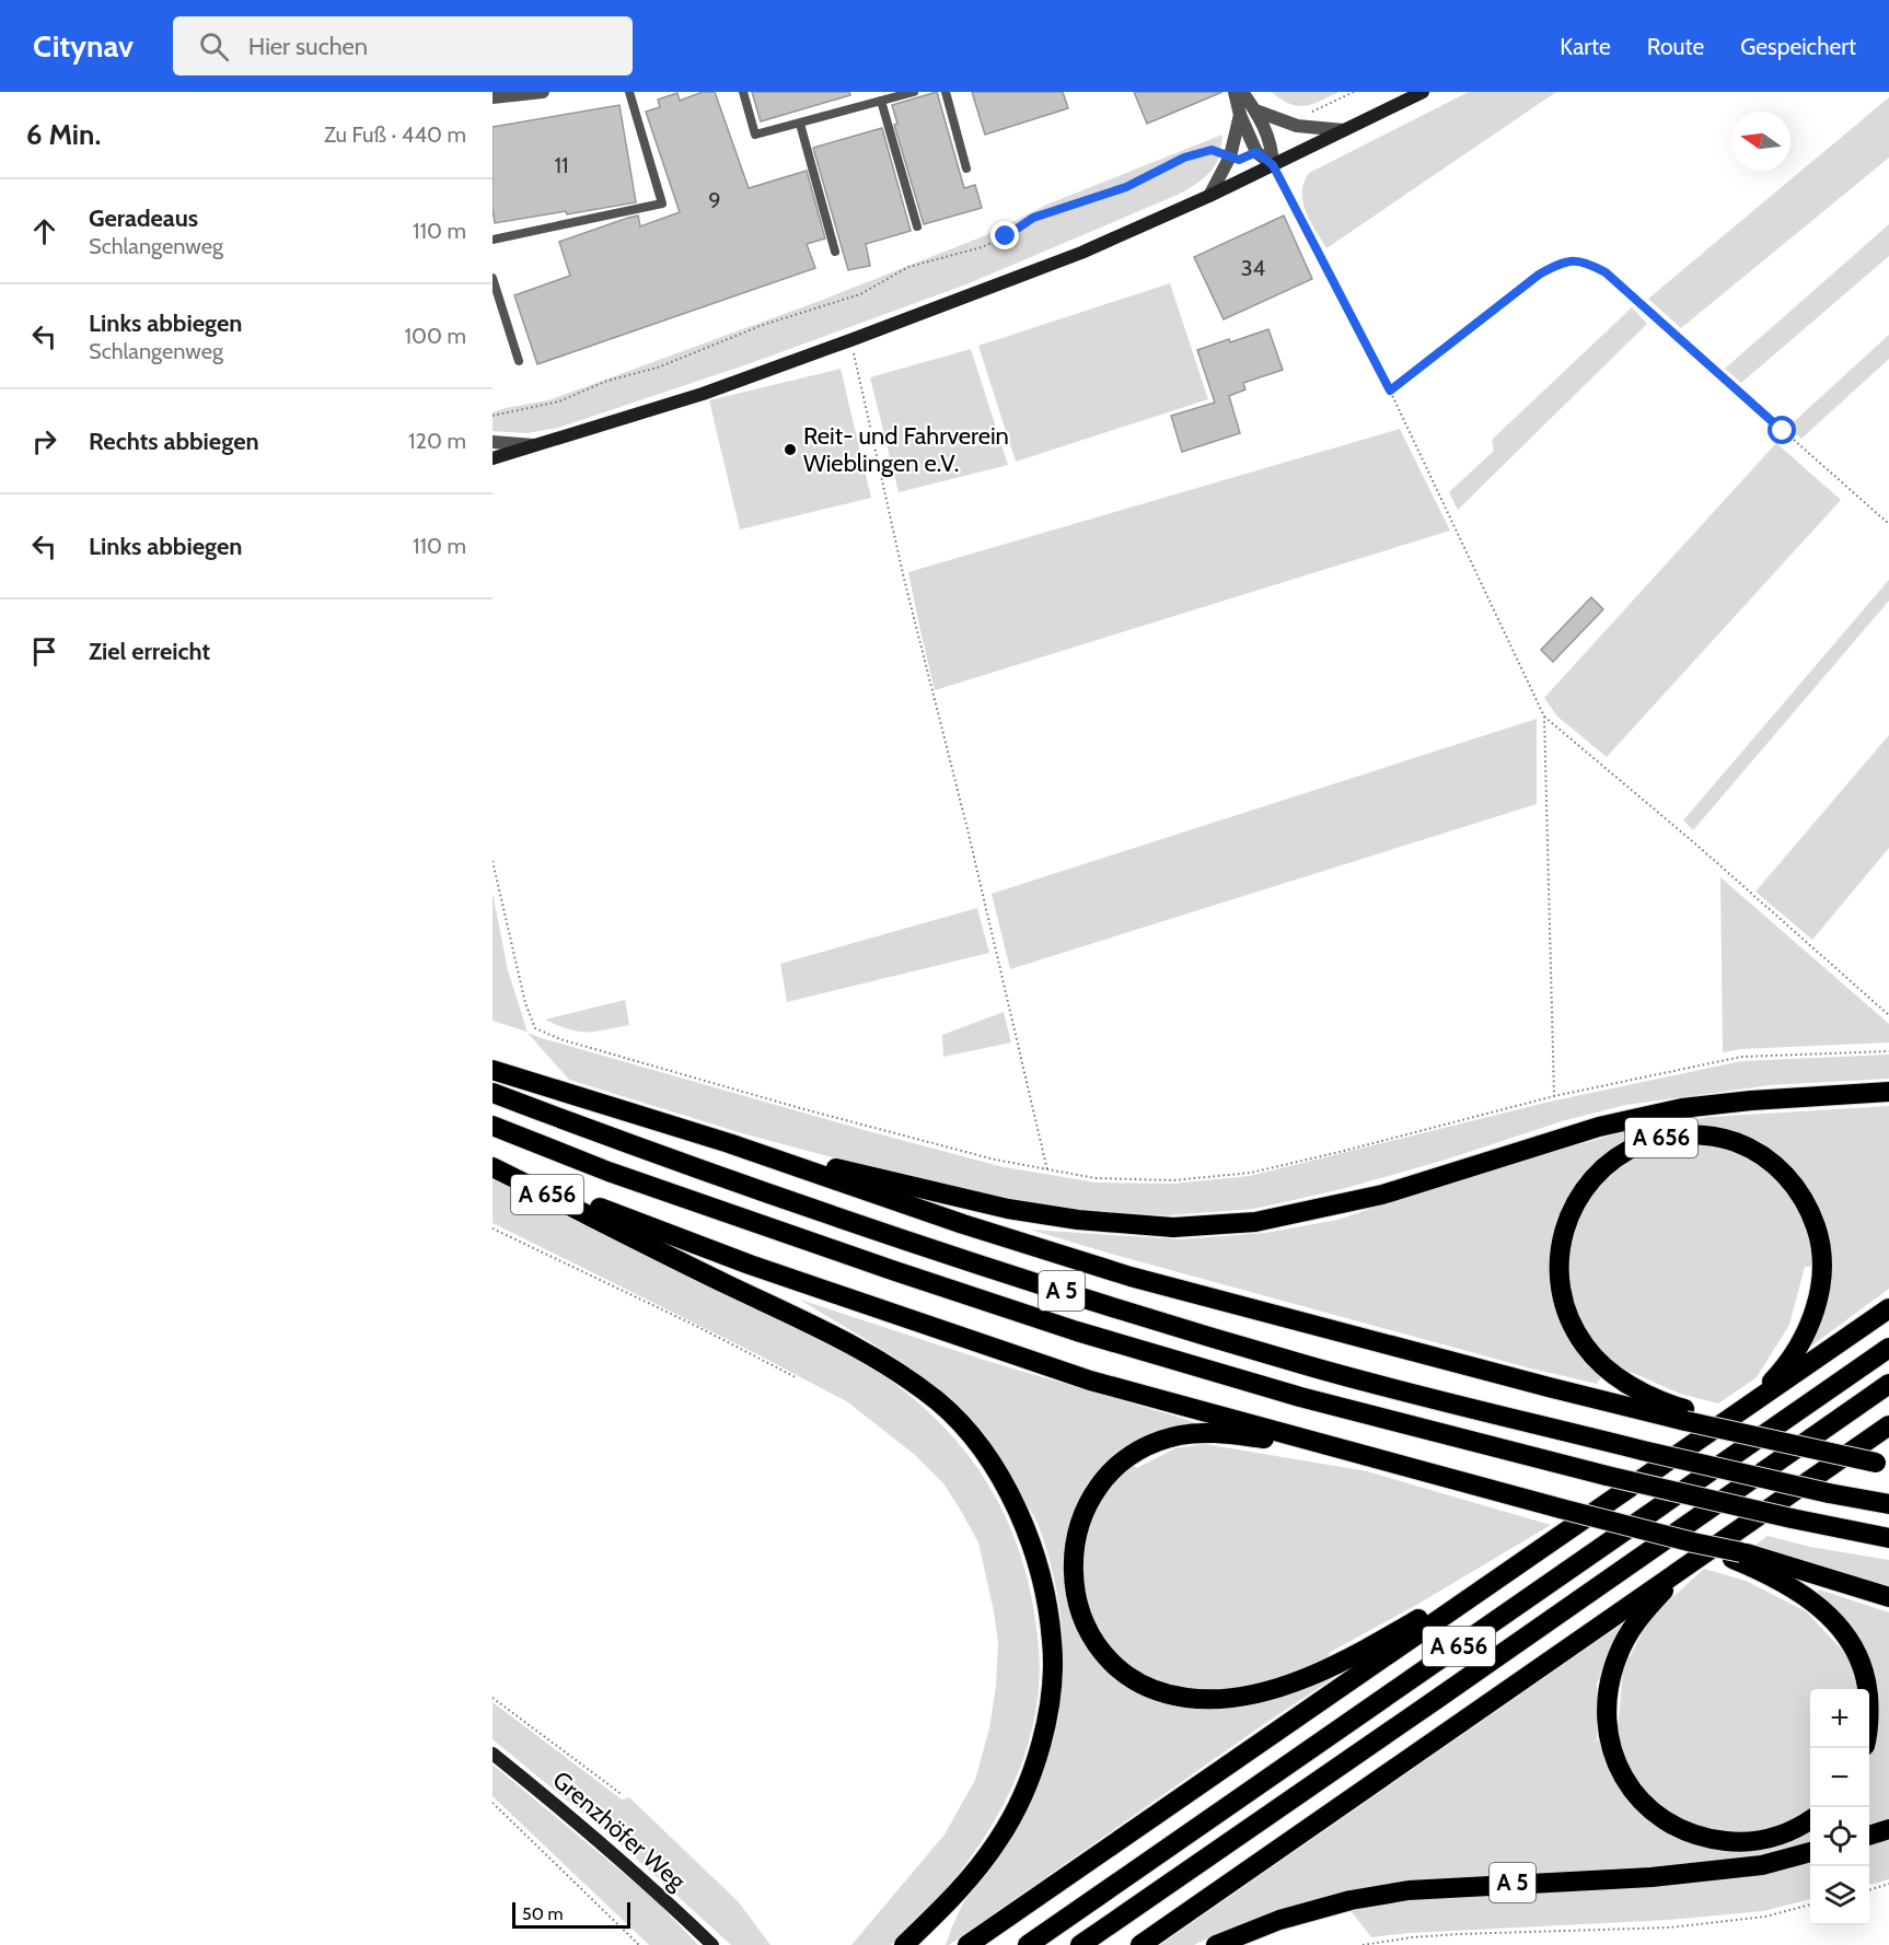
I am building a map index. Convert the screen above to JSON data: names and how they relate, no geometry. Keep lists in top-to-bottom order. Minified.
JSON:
{"streets":{"highway":["A 656","A 5"],"main road":["Grenzhöfer Weg"]},"crossings":[["A 656","A 5"]],"places":["Reit- und Fahrverein Wieblingen e.V."],"house_numbers":["11","9","34"],"scale_bar":"50 m","north":"left","page":{"header":"Citynav","search":"Hier suchen","nav":["Karte","Route","Gespeichert"],"heading":["6 Min.","Zu Fuß · 440 m"],"list":[["Geradeaus","Schlangenweg","110 m"],["Links abbiegen","Schlangenweg","100 m"],["Rechts abbiegen","120 m"],["Links abbiegen","110 m"],"Ziel erreicht"],"map_buttons":["+","−"],"scale":"50 m"}}
